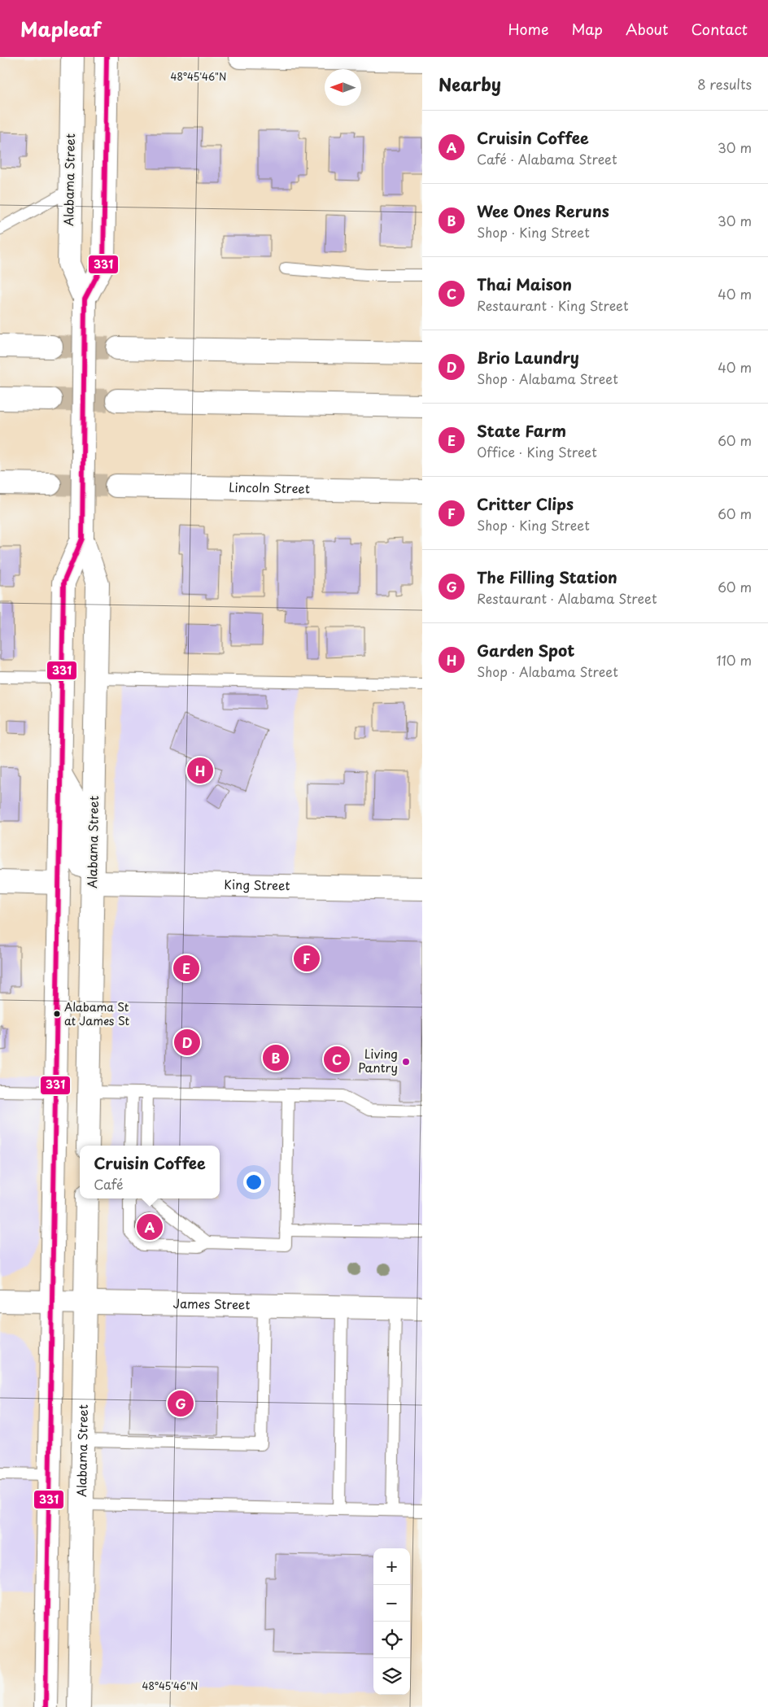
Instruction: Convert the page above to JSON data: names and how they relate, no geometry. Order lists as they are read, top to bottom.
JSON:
{
  "streets": {
    "main road": [
      "Alabama Street",
      "Lincoln Street",
      "King Street",
      "James Street"
    ]
  },
  "crossings": [
    ["Alabama Street", "King Street"],
    ["Alabama Street", "James Street"]
  ],
  "places": ["Alabama St at James St", "Living Pantry"],
  "lines": ["transit line 331"],
  "north": "left",
  "page": {
    "header": "Mapleaf",
    "nav": [
      "Home",
      "Map",
      "About",
      "Contact"
    ],
    "heading": ["Nearby", "8 results"],
    "list": [
      {
        "mark": "A",
        "name": "Cruisin Coffee",
        "note": "Café · Alabama Street",
        "value": "30 m"
      },
      {
        "mark": "B",
        "name": "Wee Ones Reruns",
        "note": "Shop · King Street",
        "value": "30 m"
      },
      {
        "mark": "C",
        "name": "Thai Maison",
        "note": "Restaurant · King Street",
        "value": "40 m"
      },
      {
        "mark": "D",
        "name": "Brio Laundry",
        "note": "Shop · Alabama Street",
        "value": "40 m"
      },
      {
        "mark": "E",
        "name": "State Farm",
        "note": "Office · King Street",
        "value": "60 m"
      },
      {
        "mark": "F",
        "name": "Critter Clips",
        "note": "Shop · King Street",
        "value": "60 m"
      },
      {
        "mark": "G",
        "name": "The Filling Station",
        "note": "Restaurant · Alabama Street",
        "value": "60 m"
      },
      {
        "mark": "H",
        "name": "Garden Spot",
        "note": "Shop · Alabama Street",
        "value": "110 m"
      }
    ],
    "pins": [
      "H",
      "F",
      "E",
      "D",
      "B",
      "C",
      "A",
      "G"
    ],
    "popup": ["Cruisin Coffee", "Café"],
    "map_buttons": ["+", "−"]
  },
  "coordinates": ["48°45'46\"N"]
}
